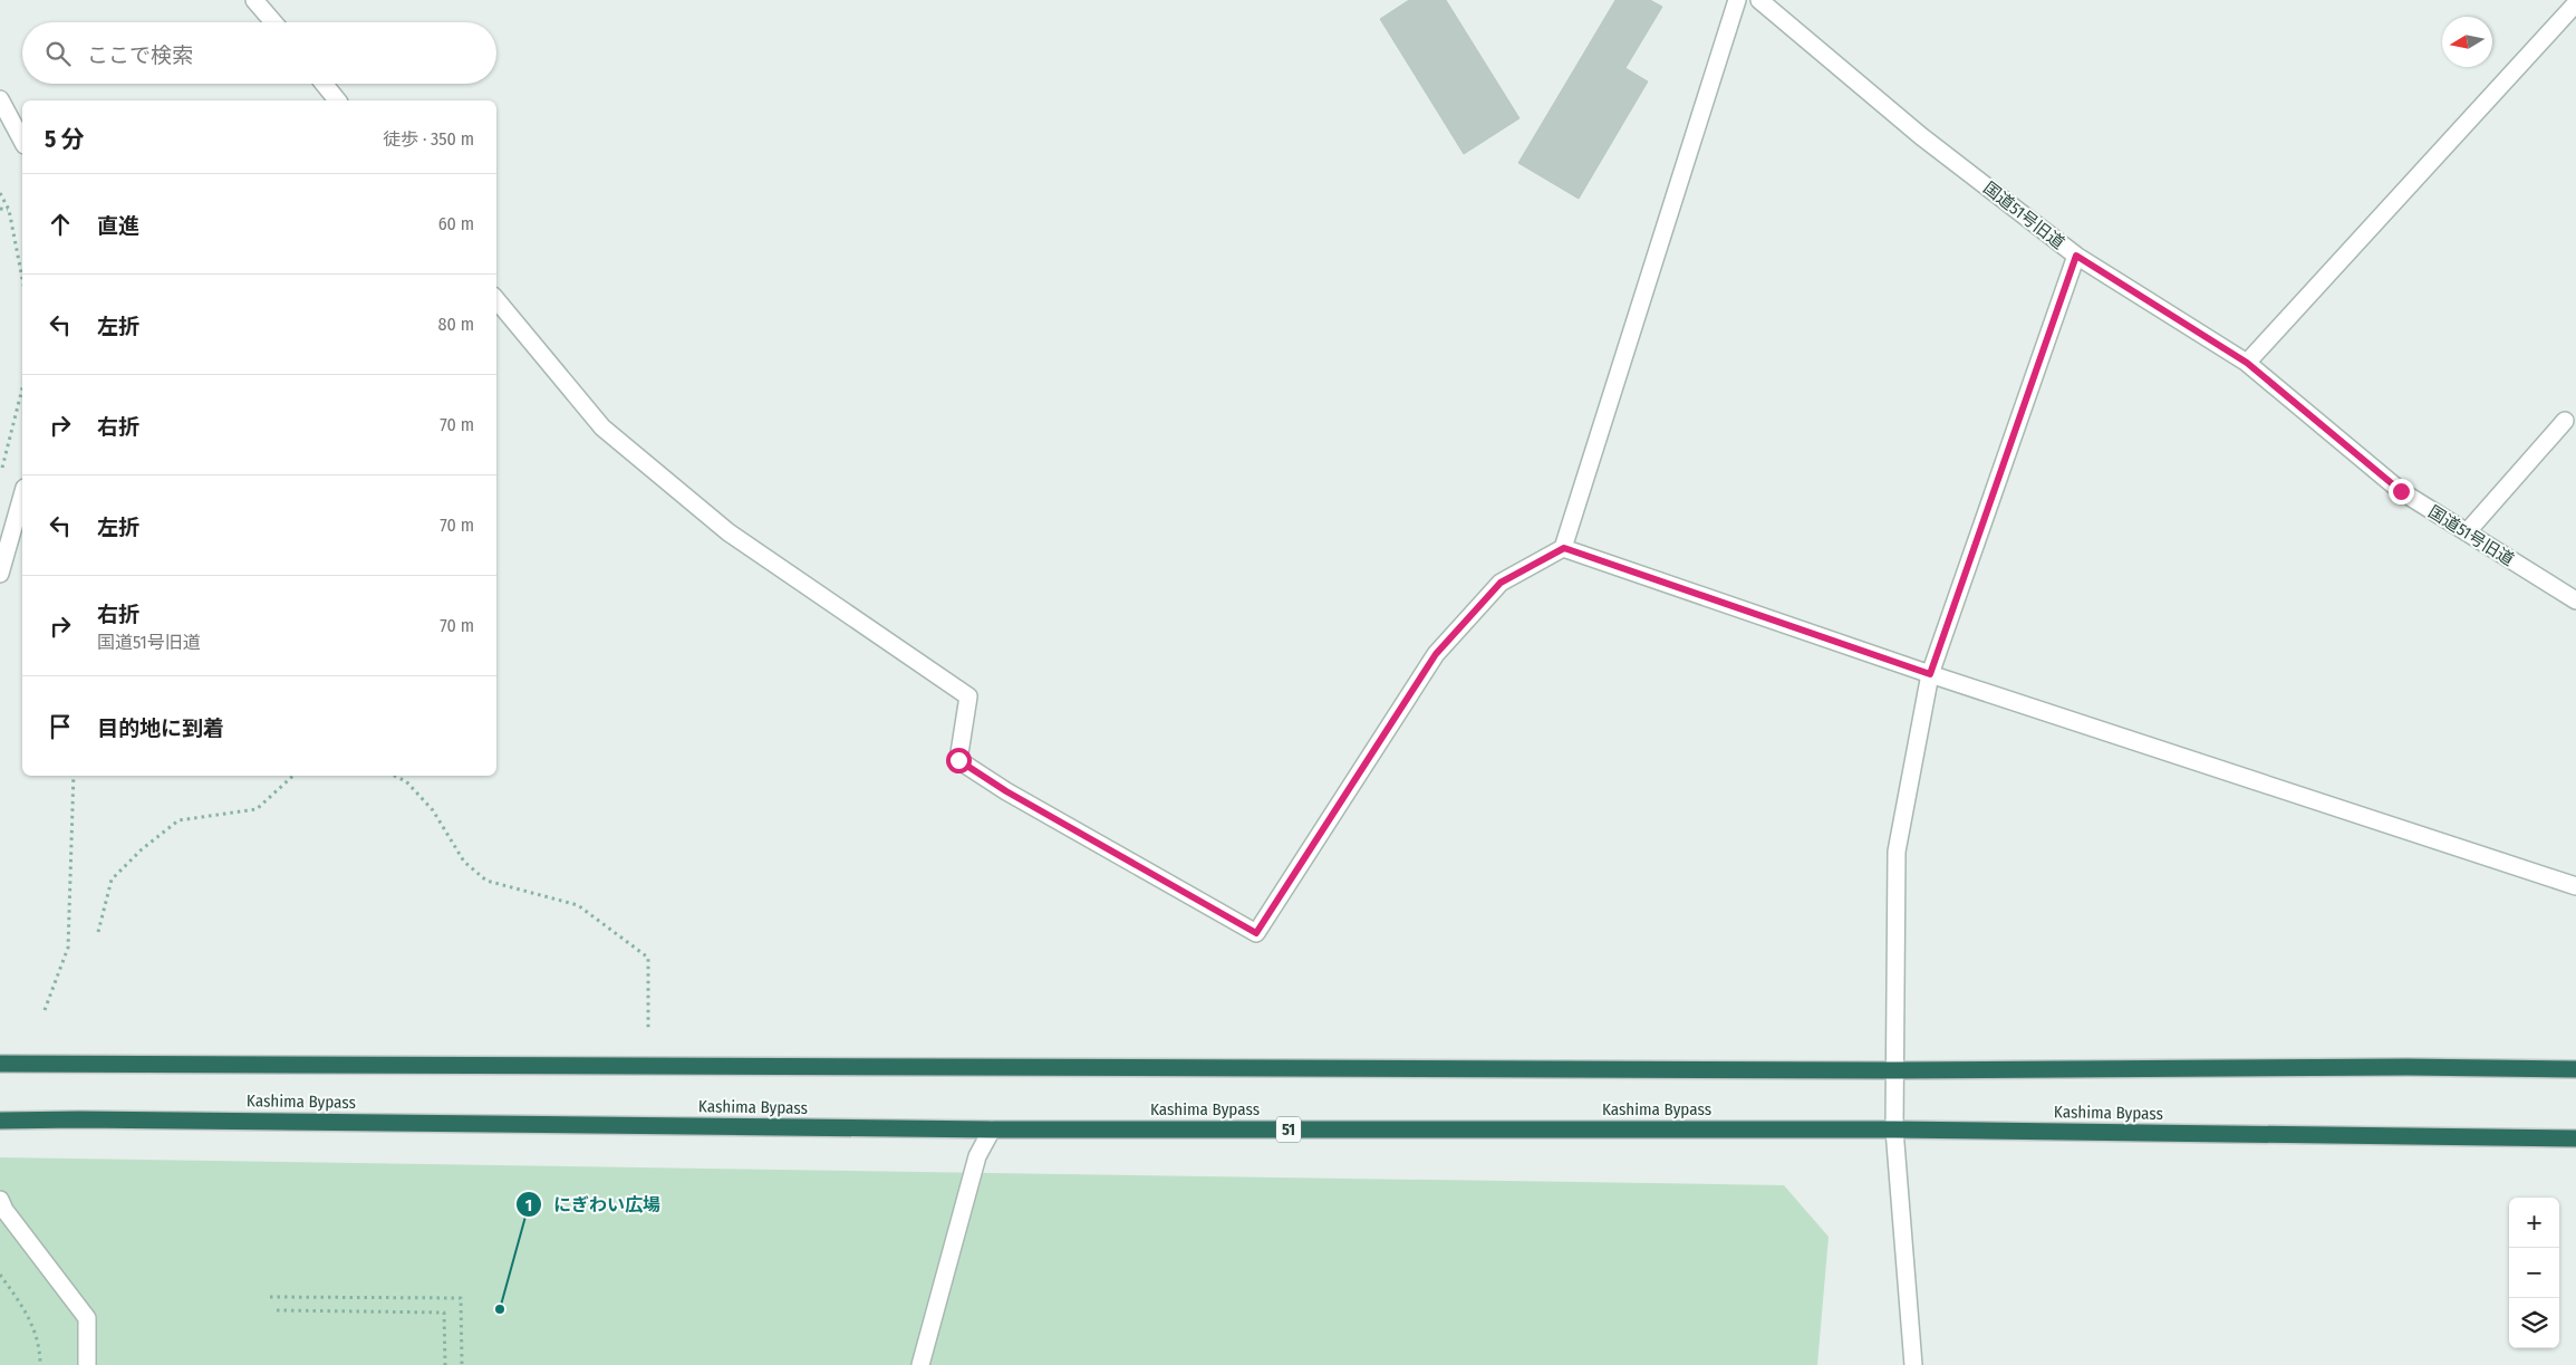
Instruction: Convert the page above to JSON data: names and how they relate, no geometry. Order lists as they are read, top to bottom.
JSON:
{
  "streets": {
    "highway": ["Kashima Bypass", "51"],
    "street": ["国道51号旧道"]
  },
  "places": ["にぎわい広場"],
  "north": "left",
  "page": {
    "search": "ここで検索",
    "heading": ["5 分", "徒歩 · 350 m"],
    "list": [
      ["直進", "60 m"],
      ["左折", "80 m"],
      ["右折", "70 m"],
      ["左折", "70 m"],
      ["右折", "国道51号旧道", "70 m"],
      "目的地に到着"
    ],
    "map_buttons": ["+", "−"]
  }
}
